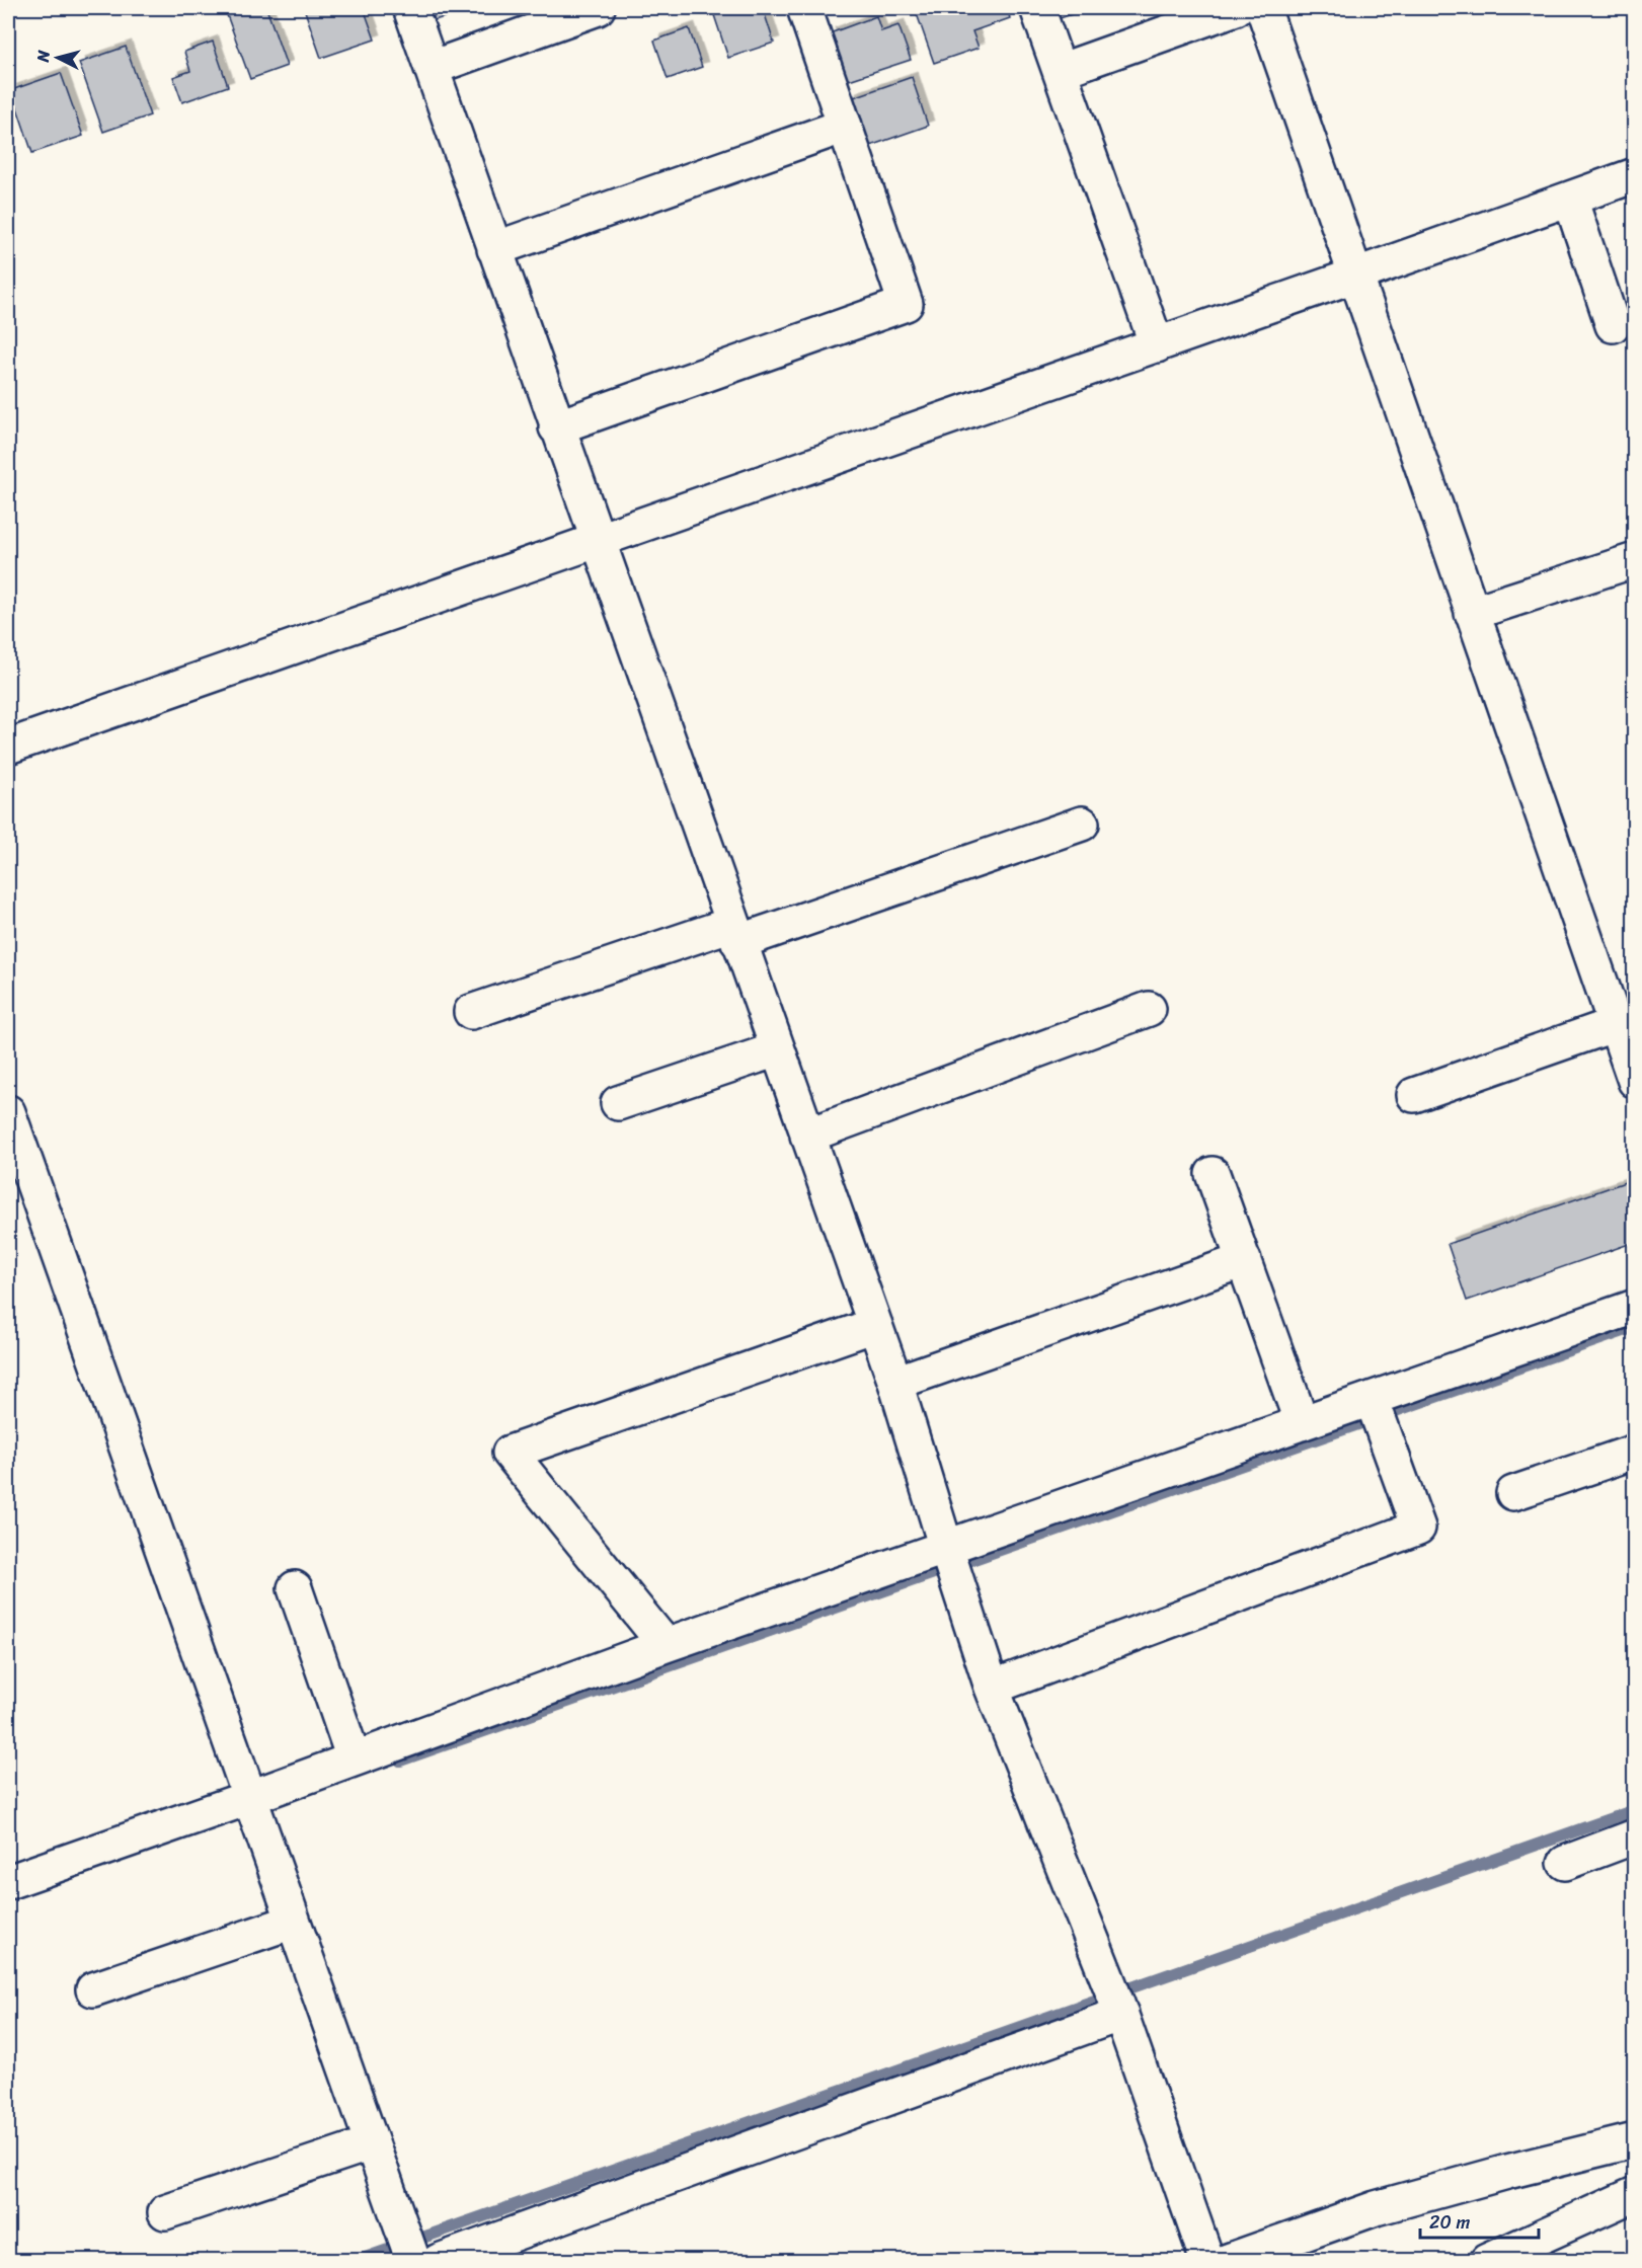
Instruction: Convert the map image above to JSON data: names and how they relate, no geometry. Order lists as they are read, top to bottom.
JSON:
{
  "scale_bar": "20 m",
  "north": "left"
}
